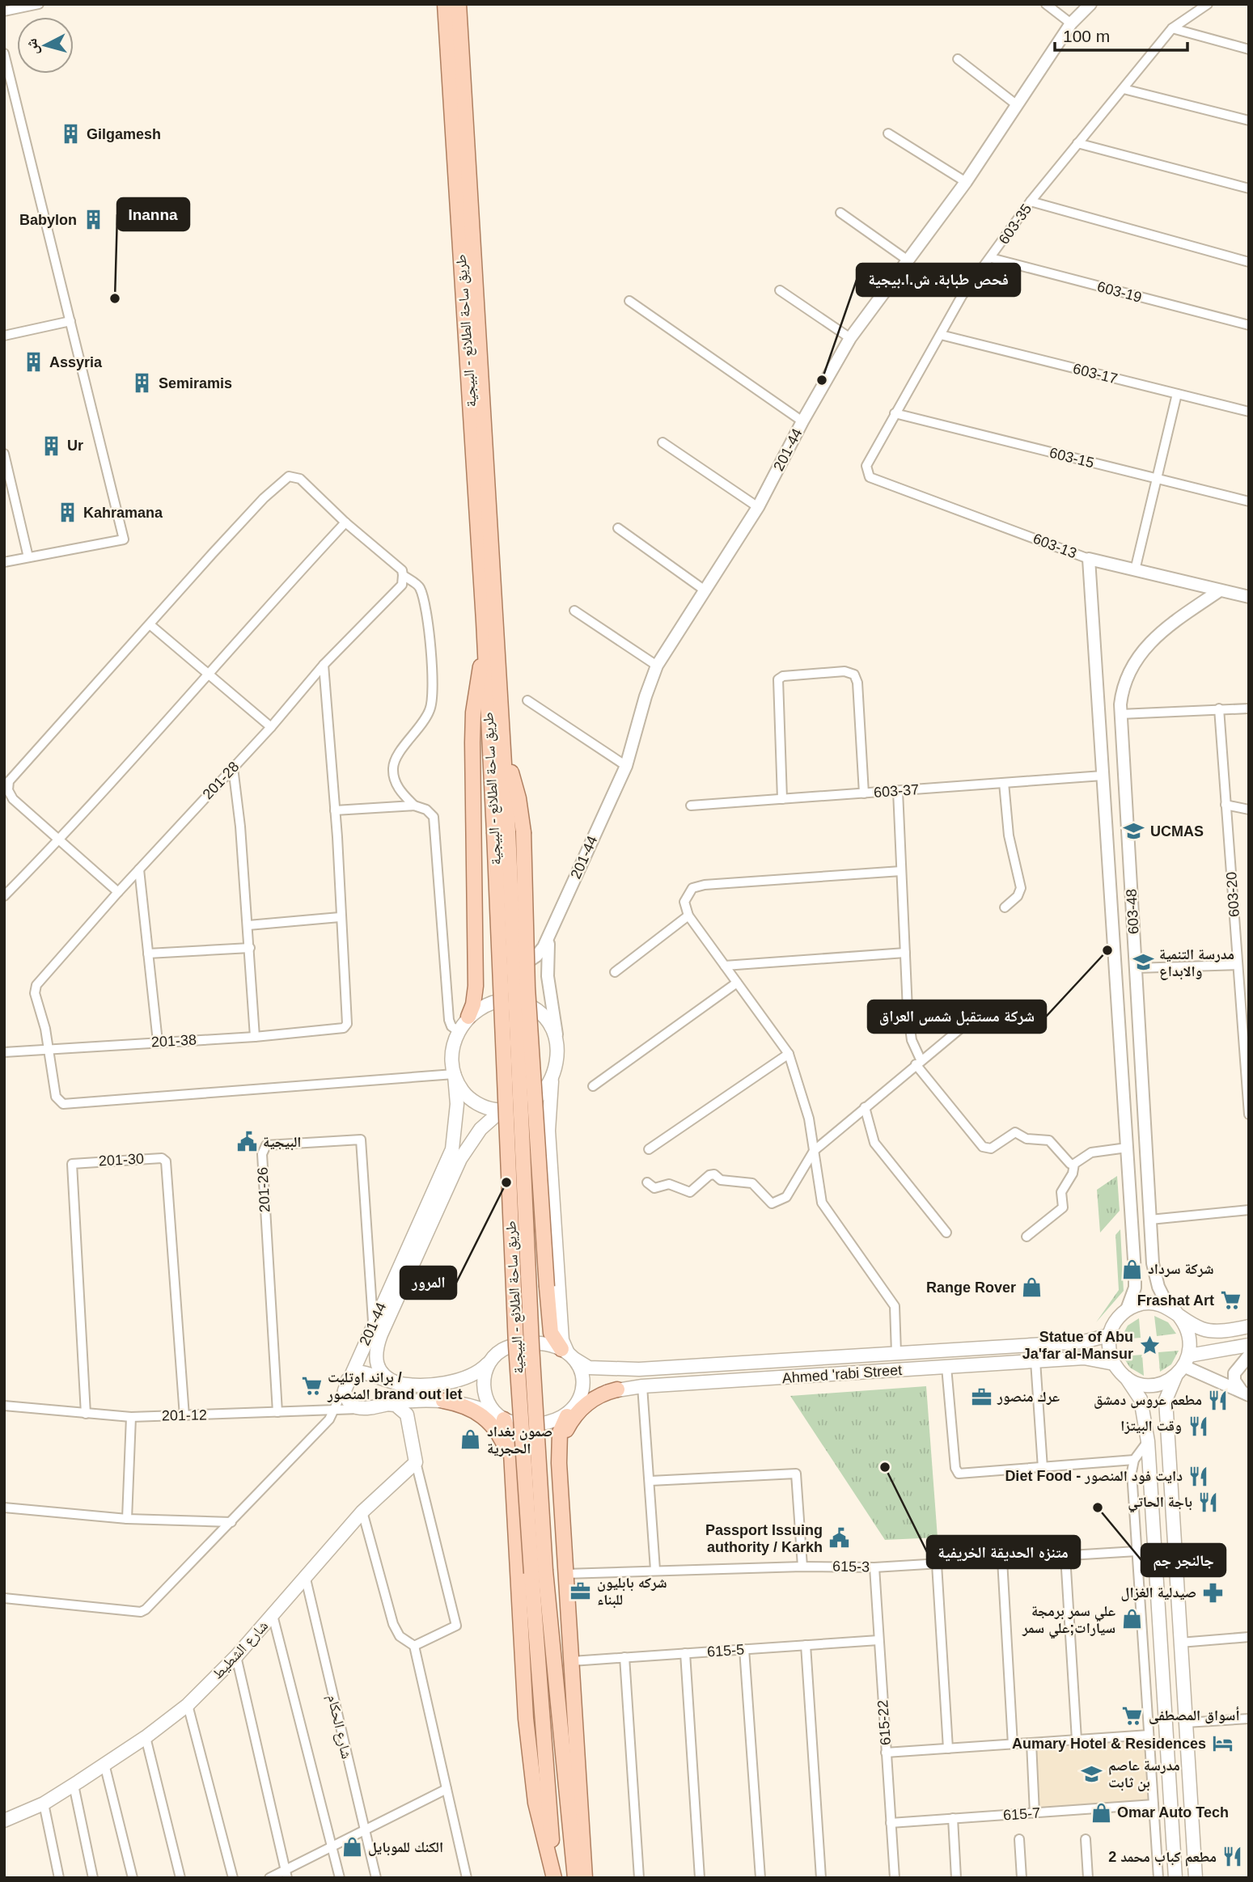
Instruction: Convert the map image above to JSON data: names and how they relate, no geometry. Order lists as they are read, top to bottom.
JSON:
{
  "streets": {
    "main road": [
      "طريق ساحة الطلائع - البيجية",
      "201-44",
      "Ahmed 'rabi Street",
      "201-12",
      "شارع الشطيط"
    ],
    "street": [
      "603-35",
      "603-19",
      "603-17",
      "603-15",
      "603-13",
      "201-28",
      "603-37",
      "603-20",
      "603-48",
      "201-38",
      "201-30",
      "201-26",
      "615-3",
      "615-5",
      "615-22",
      "شارع الحكام",
      "615-7"
    ]
  },
  "crossings": [
    ["603-35", "603-19"],
    ["603-35", "603-17"],
    ["603-35", "603-15"],
    ["603-35", "603-13"],
    ["201-44", "201-26"],
    ["603-13", "603-48"],
    ["201-28", "201-38"],
    ["603-37", "603-48"],
    ["603-48", "Ahmed 'rabi Street"],
    ["201-30", "201-12"],
    ["201-26", "201-12"],
    ["Ahmed 'rabi Street", "201-12"],
    ["615-3", "615-22"],
    ["شارع الشطيط", "شارع الحكام"],
    ["615-5", "615-22"],
    ["615-22", "615-7"]
  ],
  "places": {
    "building": [
      "Gilgamesh",
      "Babylon",
      "Assyria",
      "Semiramis",
      "Ur",
      "Kahramana"
    ],
    "other": [
      "Inanna",
      "فحص طبابة. ش.ا.بيجية",
      "شركة مستقبل شمس العراق",
      "المرور",
      "متنزه الحديقة الخريفية",
      "جالنجر جم"
    ],
    "school or university": ["UCMAS", "مدرسة التنمية والابداع", "مدرسة عاصم بن ثابت"],
    "public building": ["البيجية", "Passport Issuing authority / Karkh"],
    "shop": [
      "شركة سرداد",
      "Range Rover",
      "صمون بغداد الحجرية",
      "علي سمر برمجة سيارات;علي سمر",
      "Omar Auto Tech",
      "الكنك للموبايل"
    ],
    "supermarket": ["Frashat Art", "براند اوتليت / المنصور brand out let", "أسواق المصطفى"],
    "place": ["Statue of Abu Ja'far al-Mansur"],
    "office": ["عرك منصور", "شركه بابليون للبناء"],
    "restaurant": [
      "مطعم عروس دمشق",
      "وقت البيتزا",
      "Diet Food - دايت فود المنصور",
      "باجة الحاتي",
      "مطعم كباب محمد 2"
    ],
    "pharmacy": ["صيدلية الغزال"],
    "hotel": ["Aumary Hotel & Residences"]
  },
  "scale_bar": "100 m",
  "north": "left"
}
